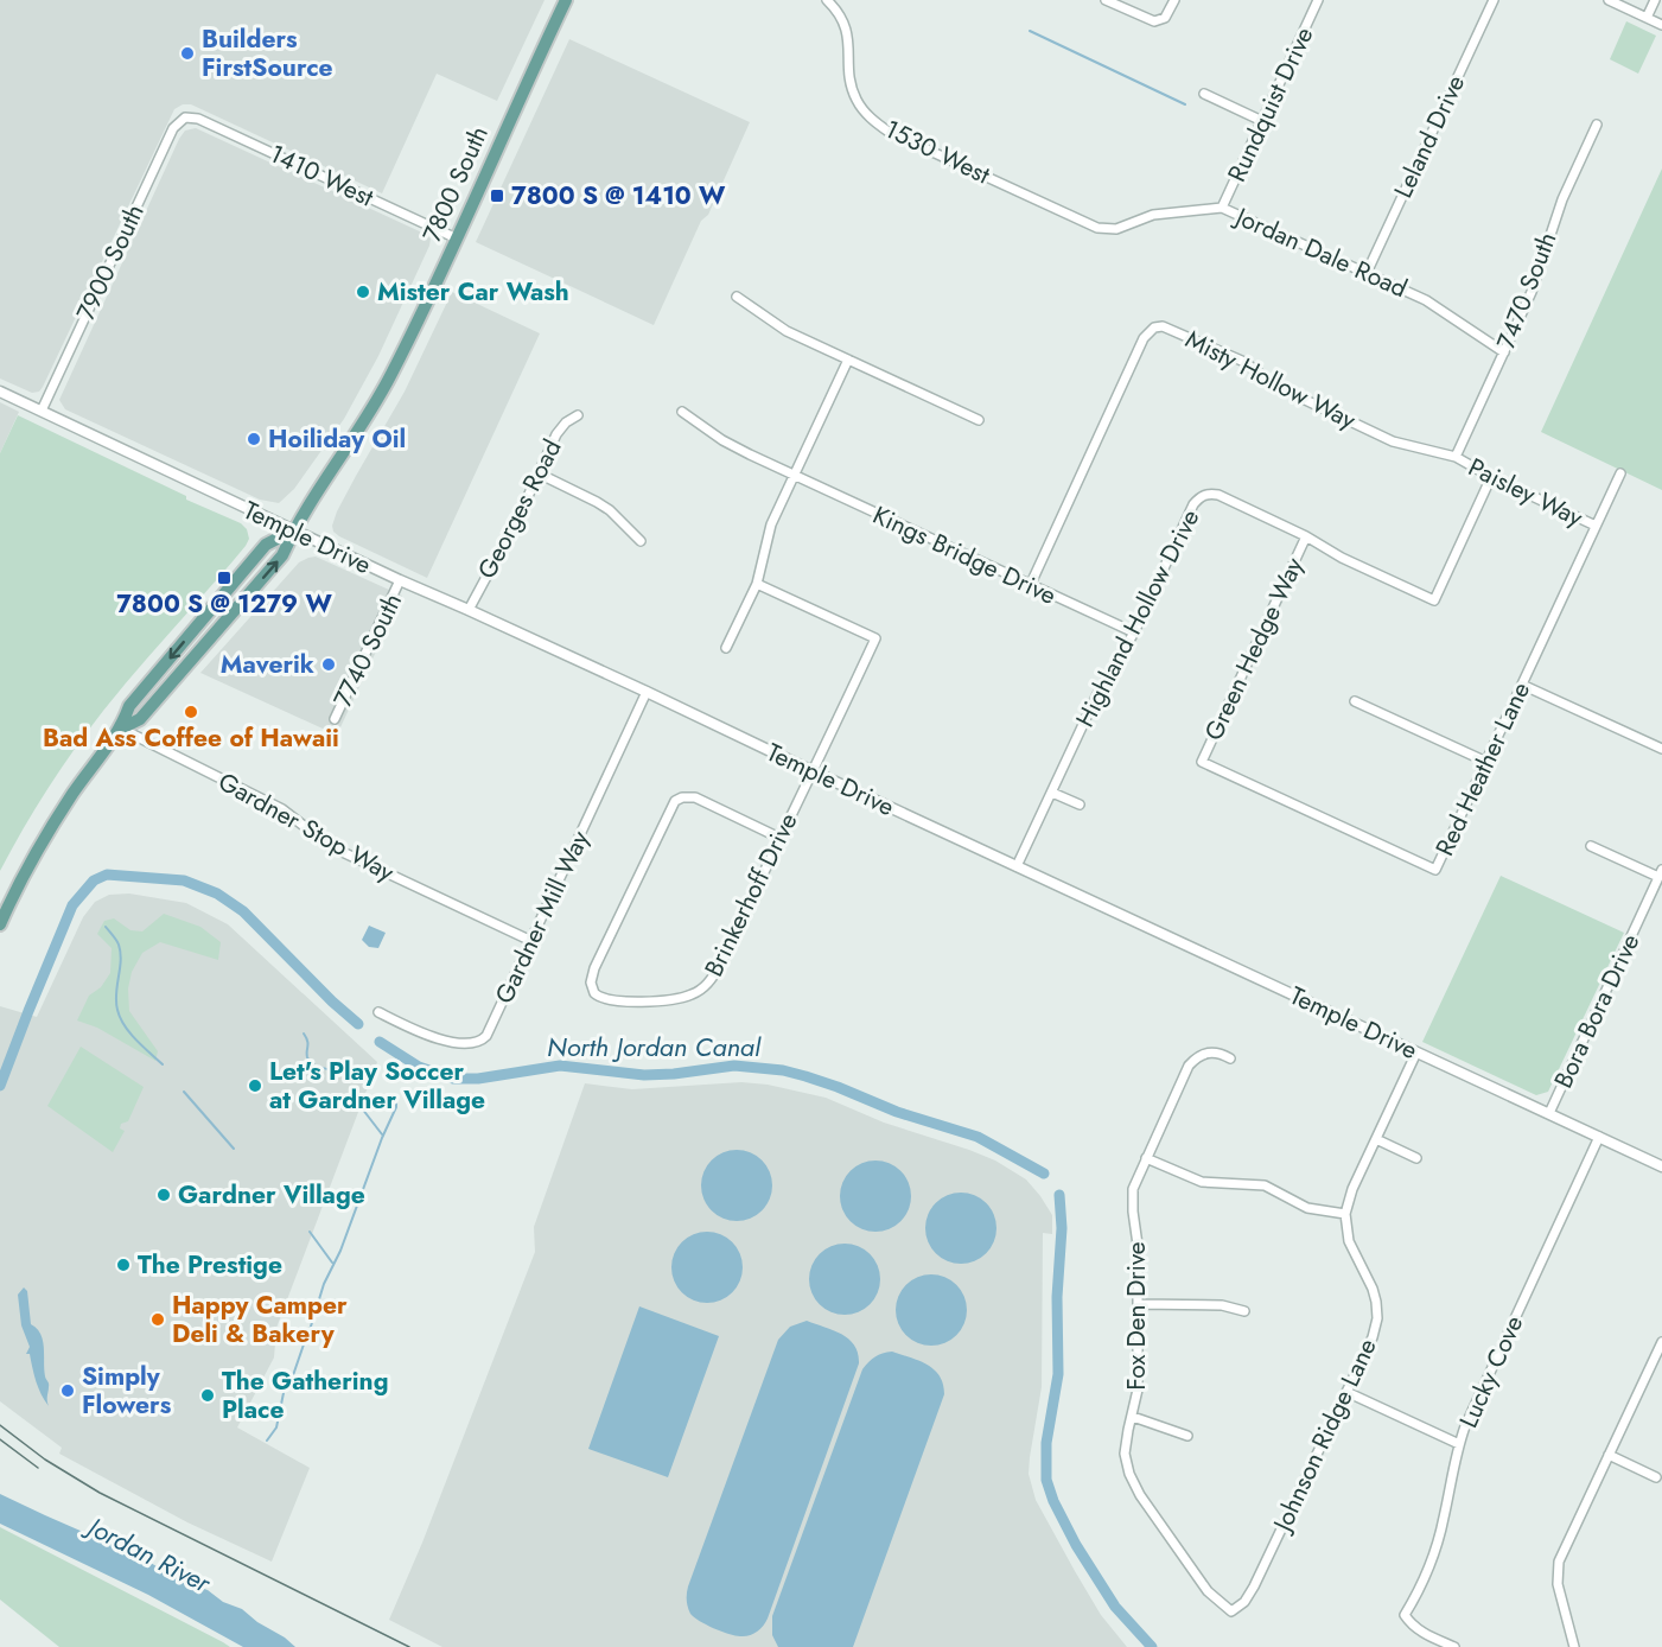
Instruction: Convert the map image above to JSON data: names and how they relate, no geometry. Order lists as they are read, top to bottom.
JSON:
{
  "streets": {
    "main road": ["7800 South"],
    "street": [
      "Rundquist Drive",
      "Leland Drive",
      "1530 West",
      "1410 West",
      "Jordan Dale Road",
      "7900 South",
      "7470 South",
      "Misty Hollow Way",
      "Paisley Way",
      "Georges Road",
      "Temple Drive",
      "Kings Bridge Drive",
      "Highland Hollow Drive",
      "Green Hedge Way",
      "7740 South",
      "Red Heather Lane",
      "Gardner Stop Way",
      "Brinkerhoff Drive",
      "Gardner Mill Way",
      "Bora Bora Drive",
      "Fox Den Drive",
      "Lucky Cove",
      "Johnson Ridge Lane"
    ]
  },
  "crossings": [
    ["Rundquist Drive", "Jordan Dale Road"],
    ["Leland Drive", "Jordan Dale Road"],
    ["1530 West", "Jordan Dale Road"],
    ["1410 West", "7800 South"],
    ["1410 West", "7900 South"],
    ["7800 South", "Temple Drive"],
    ["7800 South", "Gardner Stop Way"],
    ["Jordan Dale Road", "7470 South"],
    ["7900 South", "Temple Drive"],
    ["7470 South", "Misty Hollow Way"],
    ["7470 South", "Paisley Way"],
    ["Misty Hollow Way", "Paisley Way"],
    ["Misty Hollow Way", "Kings Bridge Drive"],
    ["Paisley Way", "Highland Hollow Drive"],
    ["Paisley Way", "Red Heather Lane"],
    ["Georges Road", "Temple Drive"],
    ["Temple Drive", "Highland Hollow Drive"],
    ["Temple Drive", "7740 South"],
    ["Temple Drive", "Brinkerhoff Drive"],
    ["Temple Drive", "Gardner Mill Way"],
    ["Temple Drive", "Bora Bora Drive"],
    ["Temple Drive", "Lucky Cove"],
    ["Kings Bridge Drive", "Highland Hollow Drive"],
    ["Highland Hollow Drive", "Green Hedge Way"],
    ["Green Hedge Way", "Red Heather Lane"],
    ["Gardner Stop Way", "Gardner Mill Way"],
    ["Fox Den Drive", "Johnson Ridge Lane"]
  ],
  "water": ["North Jordan Canal", "Jordan River"],
  "places": {
    "other": [
      "Builders FirstSource",
      "Mister Car Wash",
      "Hoiliday Oil",
      "Maverik",
      "Bad Ass Coffee of Hawaii",
      "Let's Play Soccer at Gardner Village",
      "Gardner Village",
      "The Prestige",
      "Happy Camper Deli & Bakery",
      "Simply Flowers",
      "The Gathering Place"
    ],
    "transit": ["7800 S @ 1410 W", "7800 S @ 1279 W"]
  }
}
